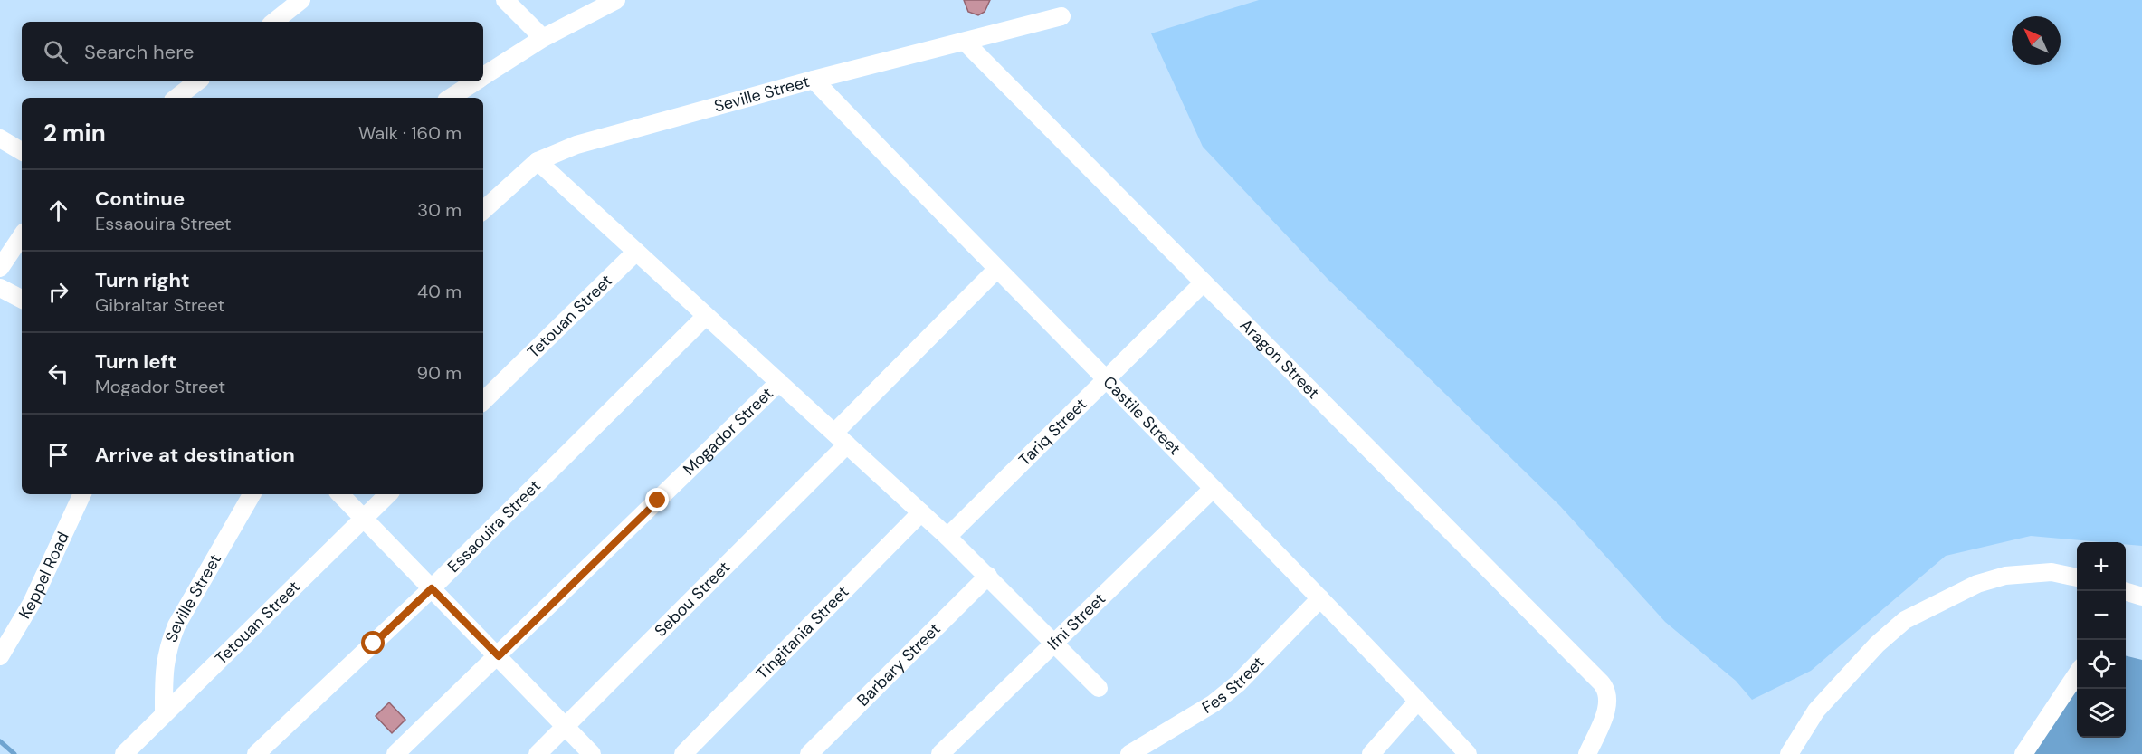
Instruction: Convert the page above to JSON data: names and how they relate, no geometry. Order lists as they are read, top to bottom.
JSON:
{
  "streets": {
    "street": [
      "Seville Street",
      "Tetouan Street",
      "Aragon Street",
      "Castile Street",
      "Mogador Street",
      "Tariq Street",
      "Essaouira Street",
      "Keppel Road",
      "Sebou Street",
      "Ifni Street",
      "Tingitania Street",
      "Barbary Street",
      "Fes Street"
    ]
  },
  "crossings": [
    ["Seville Street", "Tetouan Street"],
    ["Seville Street", "Aragon Street"],
    ["Seville Street", "Castile Street"],
    ["Aragon Street", "Tariq Street"],
    ["Castile Street", "Tariq Street"],
    ["Castile Street", "Sebou Street"],
    ["Castile Street", "Ifni Street"],
    ["Castile Street", "Fes Street"]
  ],
  "north": "top left",
  "page": {
    "search": "Search here",
    "heading": ["2 min", "Walk · 160 m"],
    "list": [
      ["Continue", "Essaouira Street", "30 m"],
      ["Turn right", "Gibraltar Street", "40 m"],
      ["Turn left", "Mogador Street", "90 m"],
      "Arrive at destination"
    ],
    "map_buttons": ["+", "−"]
  }
}
